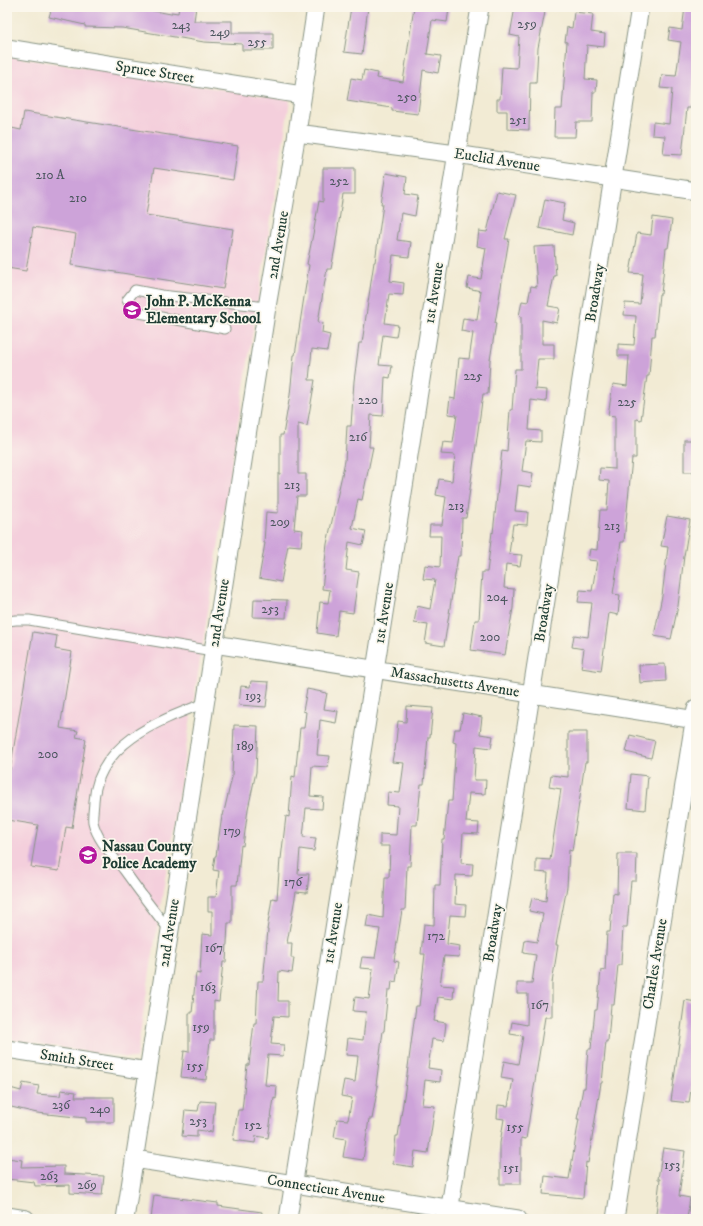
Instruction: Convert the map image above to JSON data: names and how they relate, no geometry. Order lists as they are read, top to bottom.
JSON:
{
  "streets": {
    "street": [
      "Spruce Street",
      "Euclid Avenue",
      "2nd Avenue",
      "1st Avenue",
      "Broadway",
      "Massachusetts Avenue",
      "Charles Avenue",
      "Smith Street",
      "Connecticut Avenue"
    ]
  },
  "crossings": [
    ["Spruce Street", "2nd Avenue"],
    ["Euclid Avenue", "2nd Avenue"],
    ["Euclid Avenue", "1st Avenue"],
    ["Euclid Avenue", "Broadway"],
    ["2nd Avenue", "Massachusetts Avenue"],
    ["2nd Avenue", "Smith Street"],
    ["2nd Avenue", "Connecticut Avenue"],
    ["1st Avenue", "Massachusetts Avenue"],
    ["1st Avenue", "Connecticut Avenue"],
    ["Broadway", "Massachusetts Avenue"],
    ["Broadway", "Connecticut Avenue"],
    ["Massachusetts Avenue", "Charles Avenue"]
  ],
  "places": {
    "school or university": ["John P. McKenna Elementary School", "Nassau County Police Academy"]
  },
  "house_numbers": [
    "259",
    "243",
    "249",
    "255",
    "250",
    "251",
    "210 A",
    "252",
    "210",
    "225",
    "220",
    "225",
    "216",
    "213",
    "213",
    "209",
    "213",
    "204",
    "253",
    "200",
    "193",
    "189",
    "200",
    "179",
    "176",
    "172",
    "167",
    "163",
    "167",
    "159",
    "155",
    "236",
    "240",
    "253",
    "152",
    "155",
    "153",
    "151",
    "263",
    "269"
  ]
}
